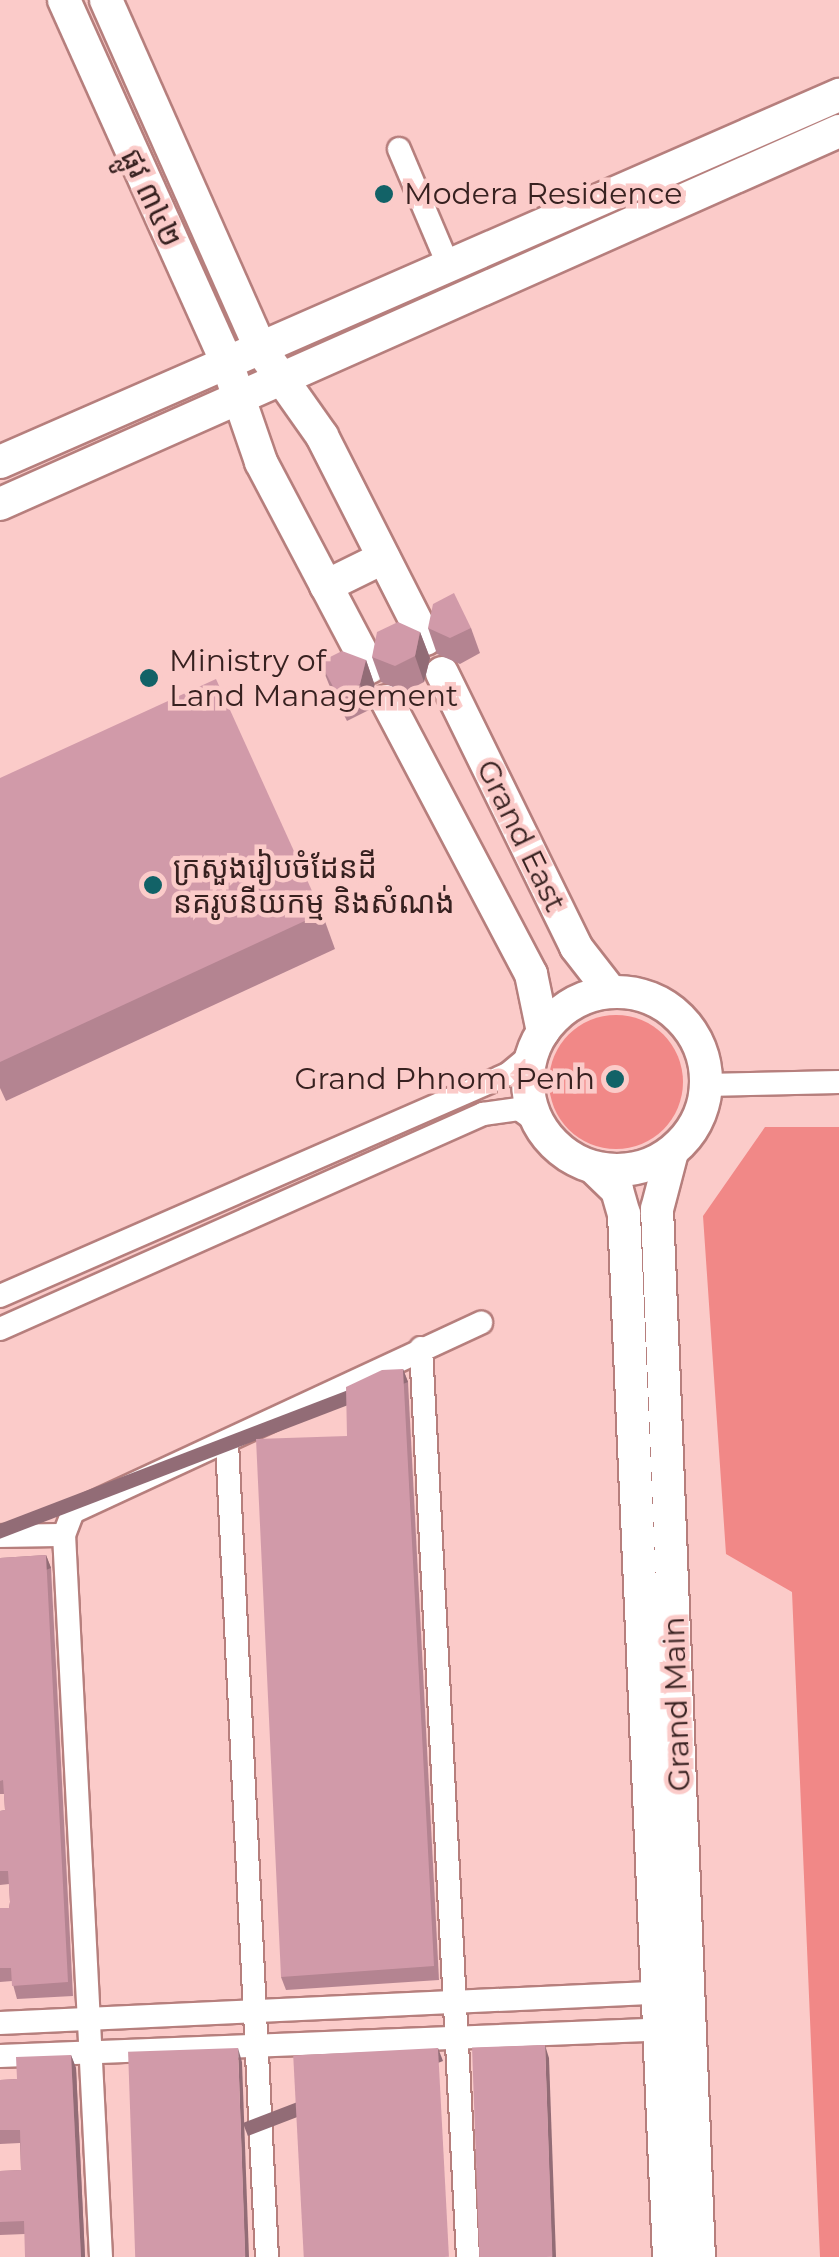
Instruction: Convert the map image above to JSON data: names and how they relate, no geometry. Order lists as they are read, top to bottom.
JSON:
{
  "streets": {
    "street": ["ផ្លូវ ៣៤២", "Grand East", "Grand Main"]
  },
  "crossings": [
    ["Grand East", "Grand Main"]
  ],
  "places": [
    "Modera Residence",
    "Ministry of Land Management",
    "ក្រសួងរៀបចំដែនដី នគរូបនីយកម្ម និងសំណង់",
    "Grand Phnom Penh"
  ]
}
